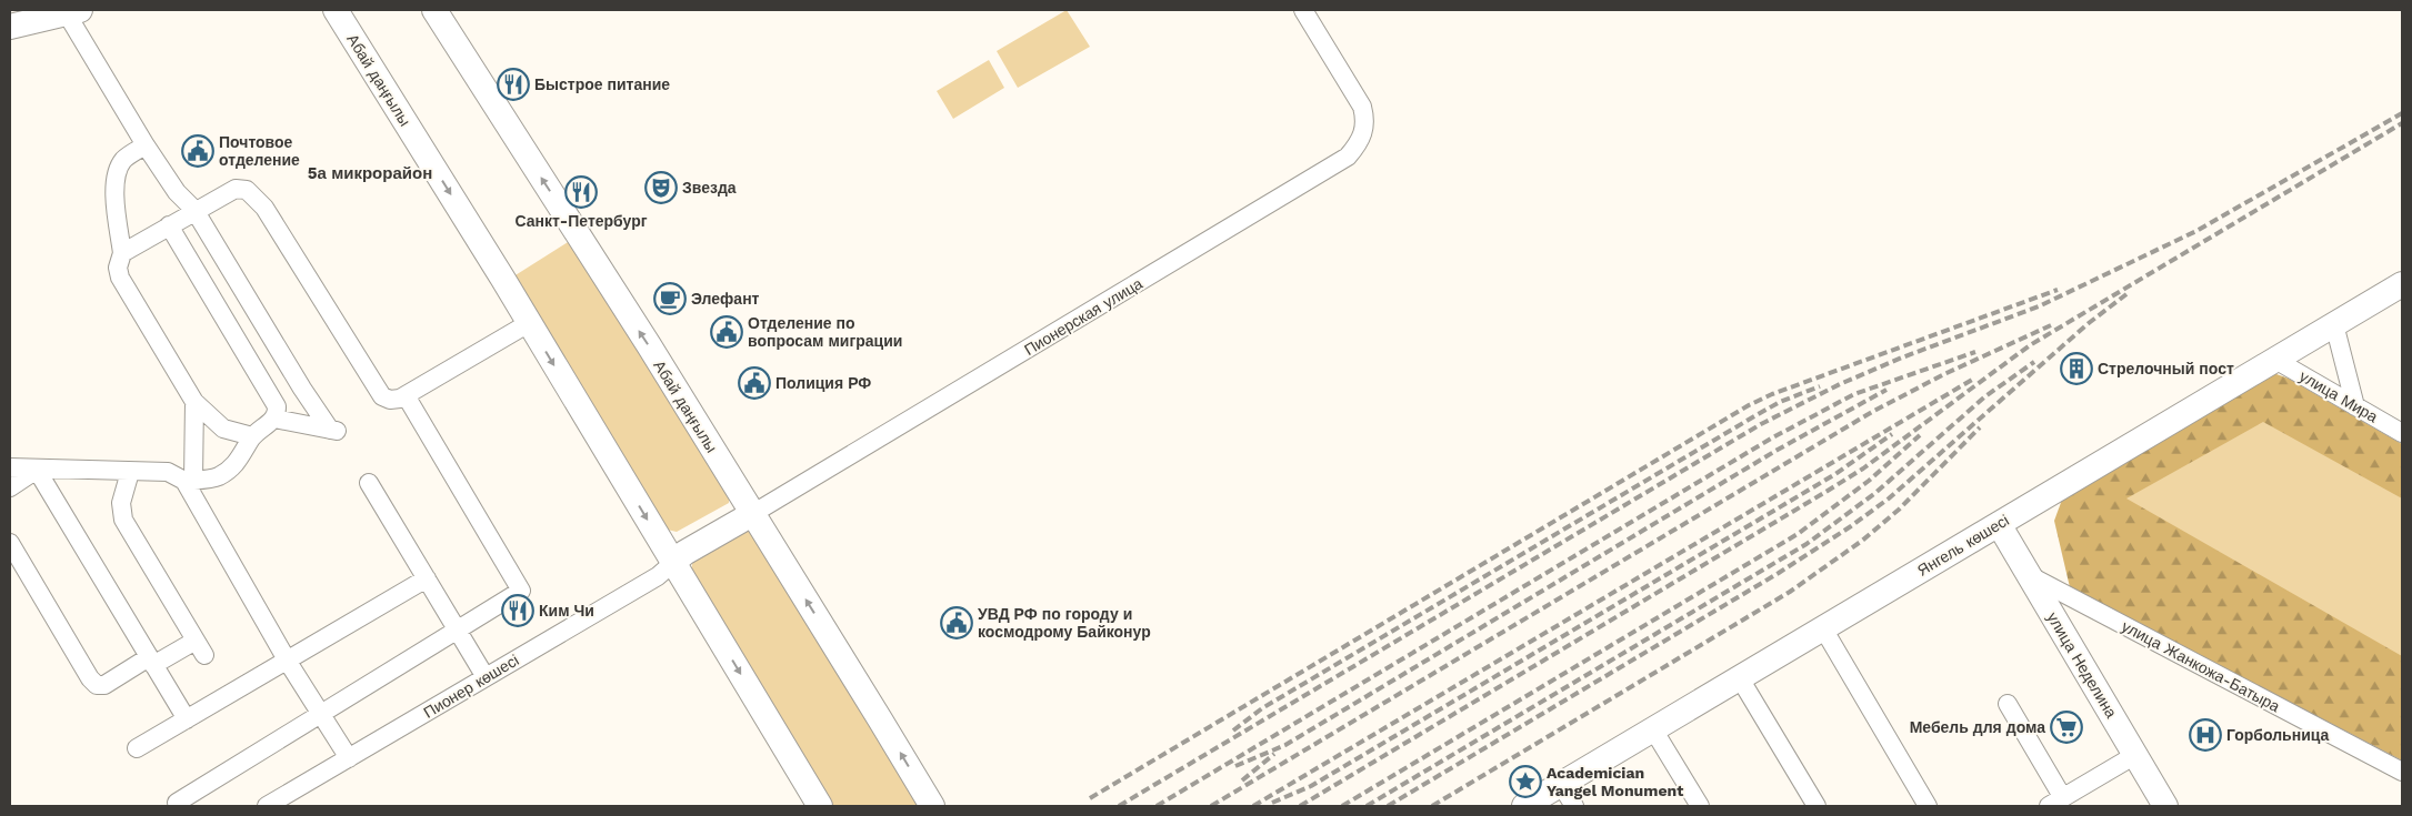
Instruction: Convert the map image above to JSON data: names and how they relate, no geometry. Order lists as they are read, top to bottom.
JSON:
{
  "streets": {
    "main road": [
      "Абай даңғылы",
      "Пионерская улица",
      "Янгель көшесі",
      "улица Неделина"
    ],
    "street": ["улица Мира", "улица Жанкожа-Батыра", "Пионер көшесі"]
  },
  "crossings": [
    ["Абай даңғылы", "Пионерская улица"],
    ["Абай даңғылы", "Пионер көшесі"],
    ["Пионерская улица", "Пионер көшесі"],
    ["улица Мира", "Янгель көшесі"],
    ["Янгель көшесі", "улица Неделина"],
    ["улица Неделина", "улица Жанкожа-Батыра"]
  ],
  "districts": ["5а микрорайон"],
  "places": {
    "restaurant": ["Быстрое питание", "Санкт-Петербург", "Ким Чи"],
    "public building": [
      "Почтовое отделение",
      "Отделение по вопросам миграции",
      "Полиция РФ",
      "УВД РФ по городу и космодрому Байконур"
    ],
    "theatre": ["Звезда"],
    "cafe": ["Элефант"],
    "building": ["Стрелочный пост"],
    "supermarket": ["Мебель для дома"],
    "hospital": ["Горбольница"],
    "place": ["Academician Yangel Monument"]
  }
}
